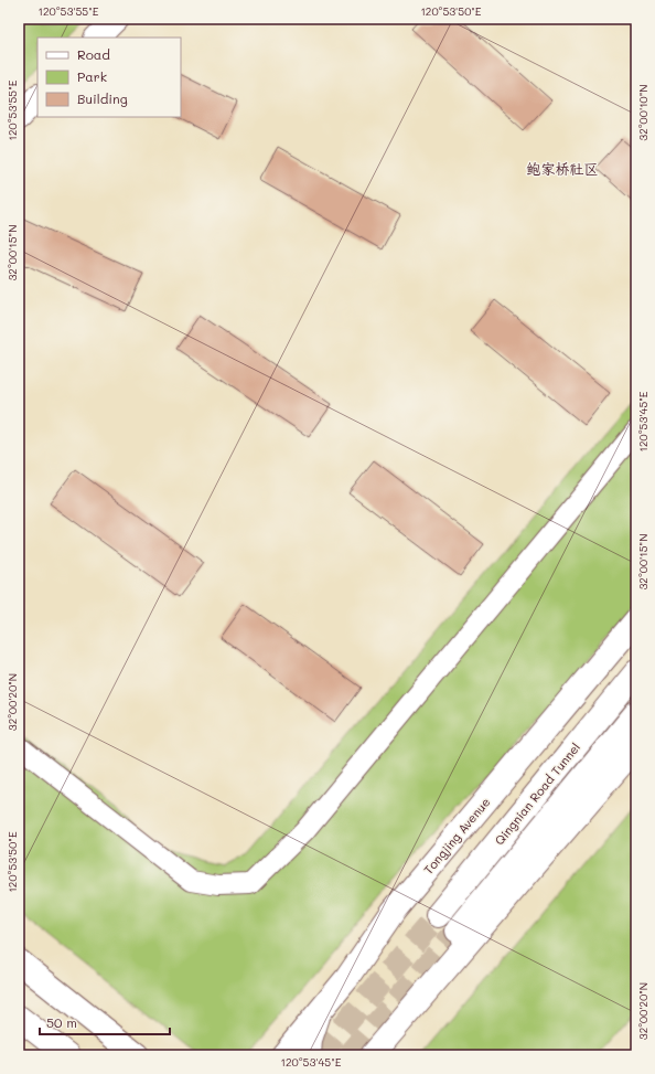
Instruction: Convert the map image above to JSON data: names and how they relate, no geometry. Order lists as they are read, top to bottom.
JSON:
{
  "streets": {
    "main road": ["Qingnian Road Tunnel", "Tongjing Avenue"]
  },
  "districts": ["鲍家桥社区"],
  "legend": ["Road", "Park", "Building"],
  "scale_bar": "50 m",
  "coordinates": [
    "120°53'55\"E",
    "120°53'50\"E",
    "32°00'10\"N",
    "32°00'15\"N",
    "120°53'45\"E",
    "32°00'20\"N"
  ]
}
